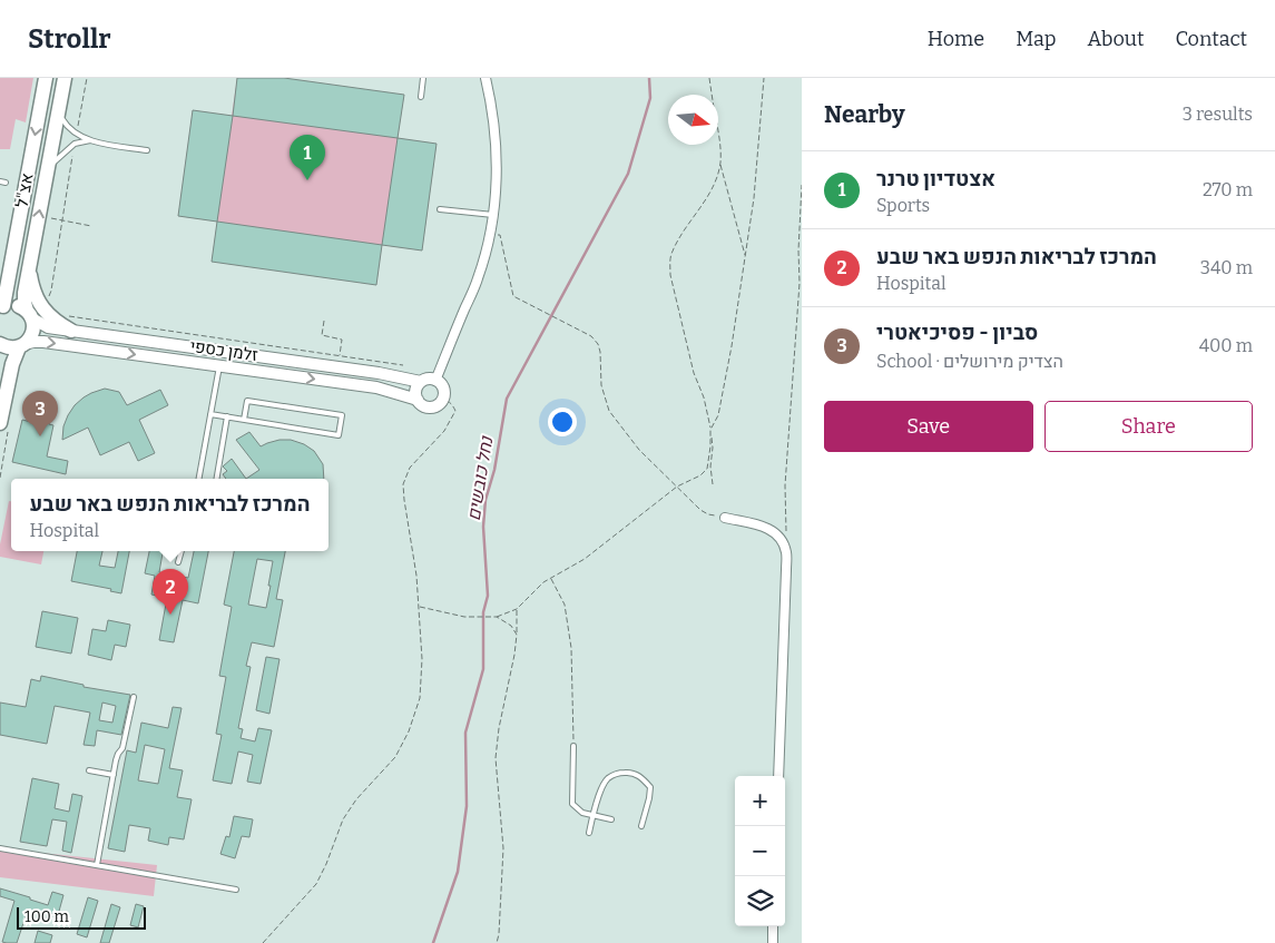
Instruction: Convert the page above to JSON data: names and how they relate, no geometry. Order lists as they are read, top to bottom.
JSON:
{
  "streets": {
    "main road": ["אצ\"ל"],
    "street": ["זלמן כספי"]
  },
  "water": ["נחל כובשים"],
  "scale_bar": "100 m",
  "north": "right",
  "page": {
    "header": "Strollr",
    "nav": [
      "Home",
      "Map",
      "About",
      "Contact"
    ],
    "heading": ["Nearby", "3 results"],
    "pins": ["1", "3", "2"],
    "list": [
      {
        "mark": "1",
        "name": "אצטדיון טרנר",
        "note": "Sports",
        "value": "270 m"
      },
      {
        "mark": "2",
        "name": "המרכז לבריאות הנפש באר שבע",
        "note": "Hospital",
        "value": "340 m"
      },
      {
        "mark": "3",
        "name": "סביון - פסיכיאטרי",
        "note": "School · הצדיק מירושלים",
        "value": "400 m"
      }
    ],
    "buttons": ["Save", "Share"],
    "popup": ["המרכז לבריאות הנפש באר שבע", "Hospital"],
    "map_buttons": ["+", "−"],
    "scale": "100 m"
  }
}
